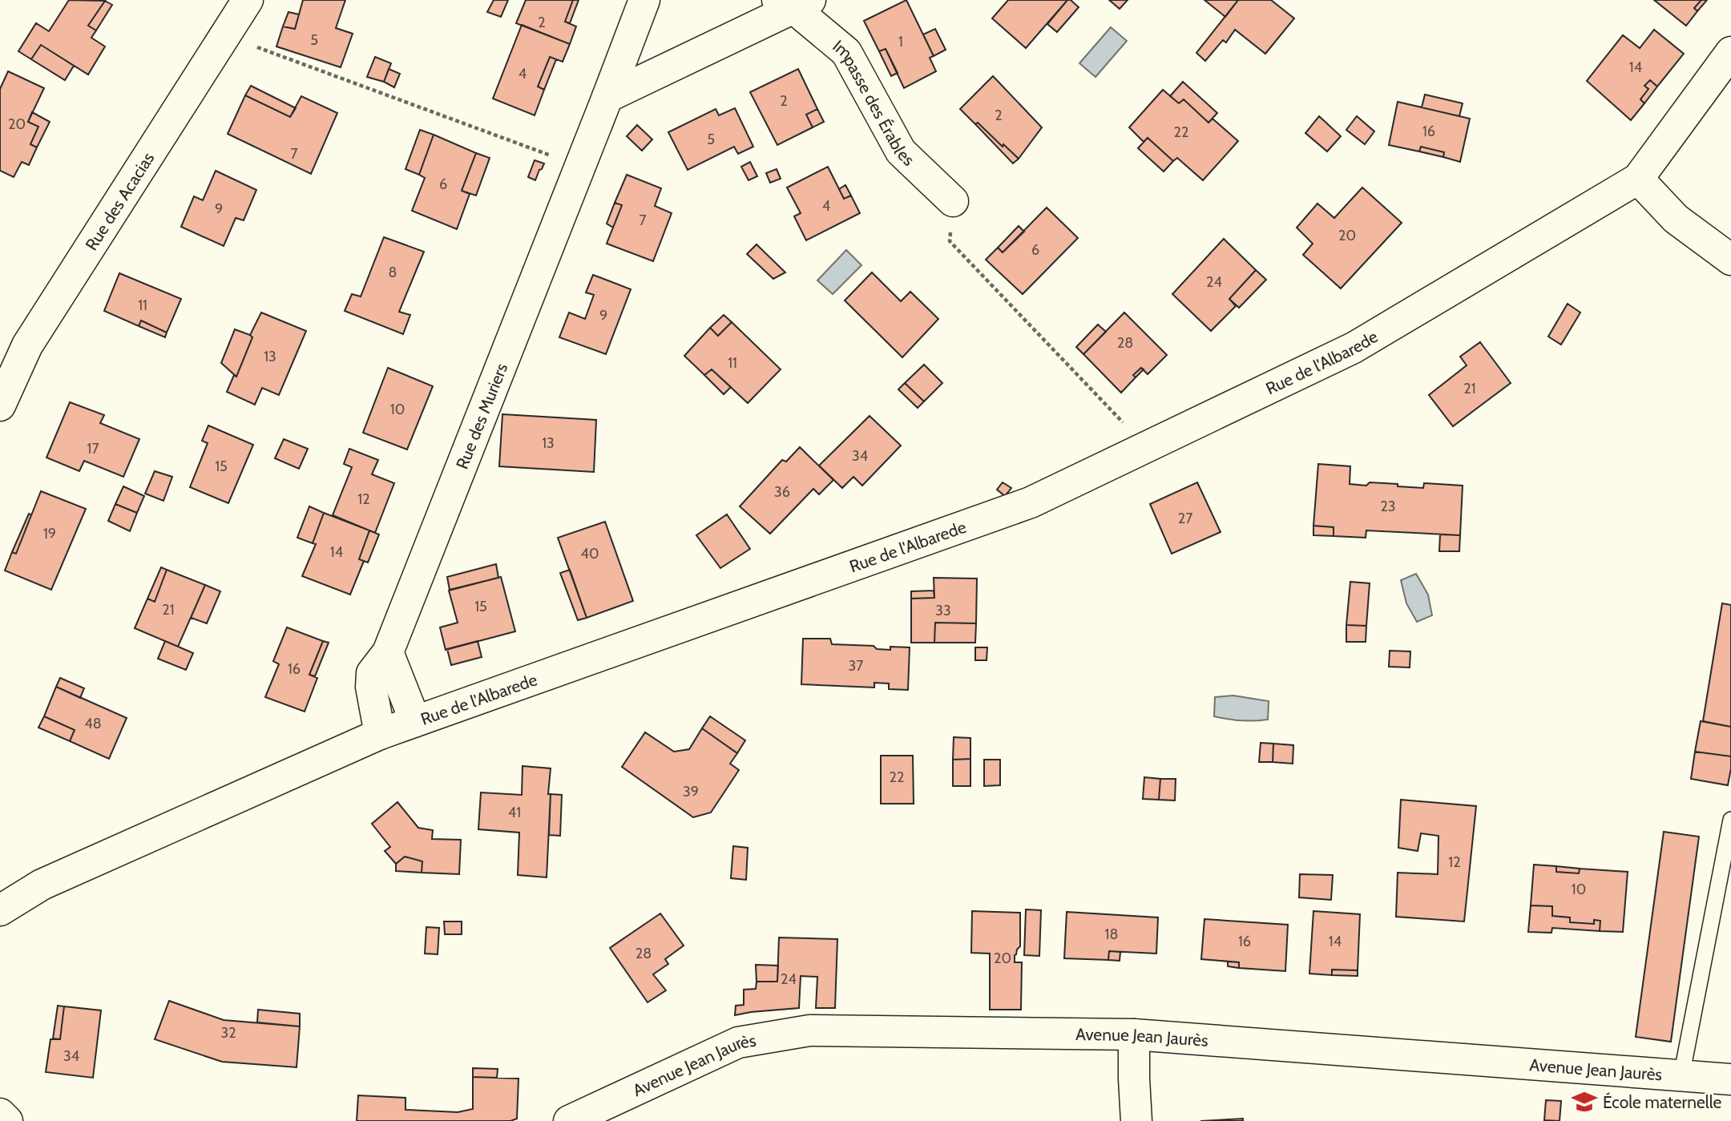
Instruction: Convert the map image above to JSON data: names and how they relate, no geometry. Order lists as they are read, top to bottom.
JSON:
{
  "streets": {
    "street": [
      "Impasse des Érables",
      "Rue des Acacias",
      "Rue de l'Albarede",
      "Rue des Muriers",
      "Avenue Jean Jaurès"
    ]
  },
  "crossings": [
    ["Rue de l'Albarede", "Rue des Muriers"]
  ],
  "places": {
    "school or university": ["École maternelle"]
  },
  "house_numbers": [
    "2",
    "5",
    "1",
    "14",
    "4",
    "2",
    "2",
    "20",
    "16",
    "22",
    "5",
    "7",
    "6",
    "4",
    "9",
    "7",
    "20",
    "6",
    "8",
    "24",
    "11",
    "9",
    "28",
    "13",
    "11",
    "21",
    "10",
    "13",
    "17",
    "34",
    "15",
    "36",
    "12",
    "23",
    "27",
    "19",
    "14",
    "40",
    "15",
    "21",
    "33",
    "37",
    "16",
    "48",
    "22",
    "39",
    "41",
    "12",
    "10",
    "18",
    "16",
    "14",
    "28",
    "20",
    "24",
    "32",
    "34"
  ]
}
